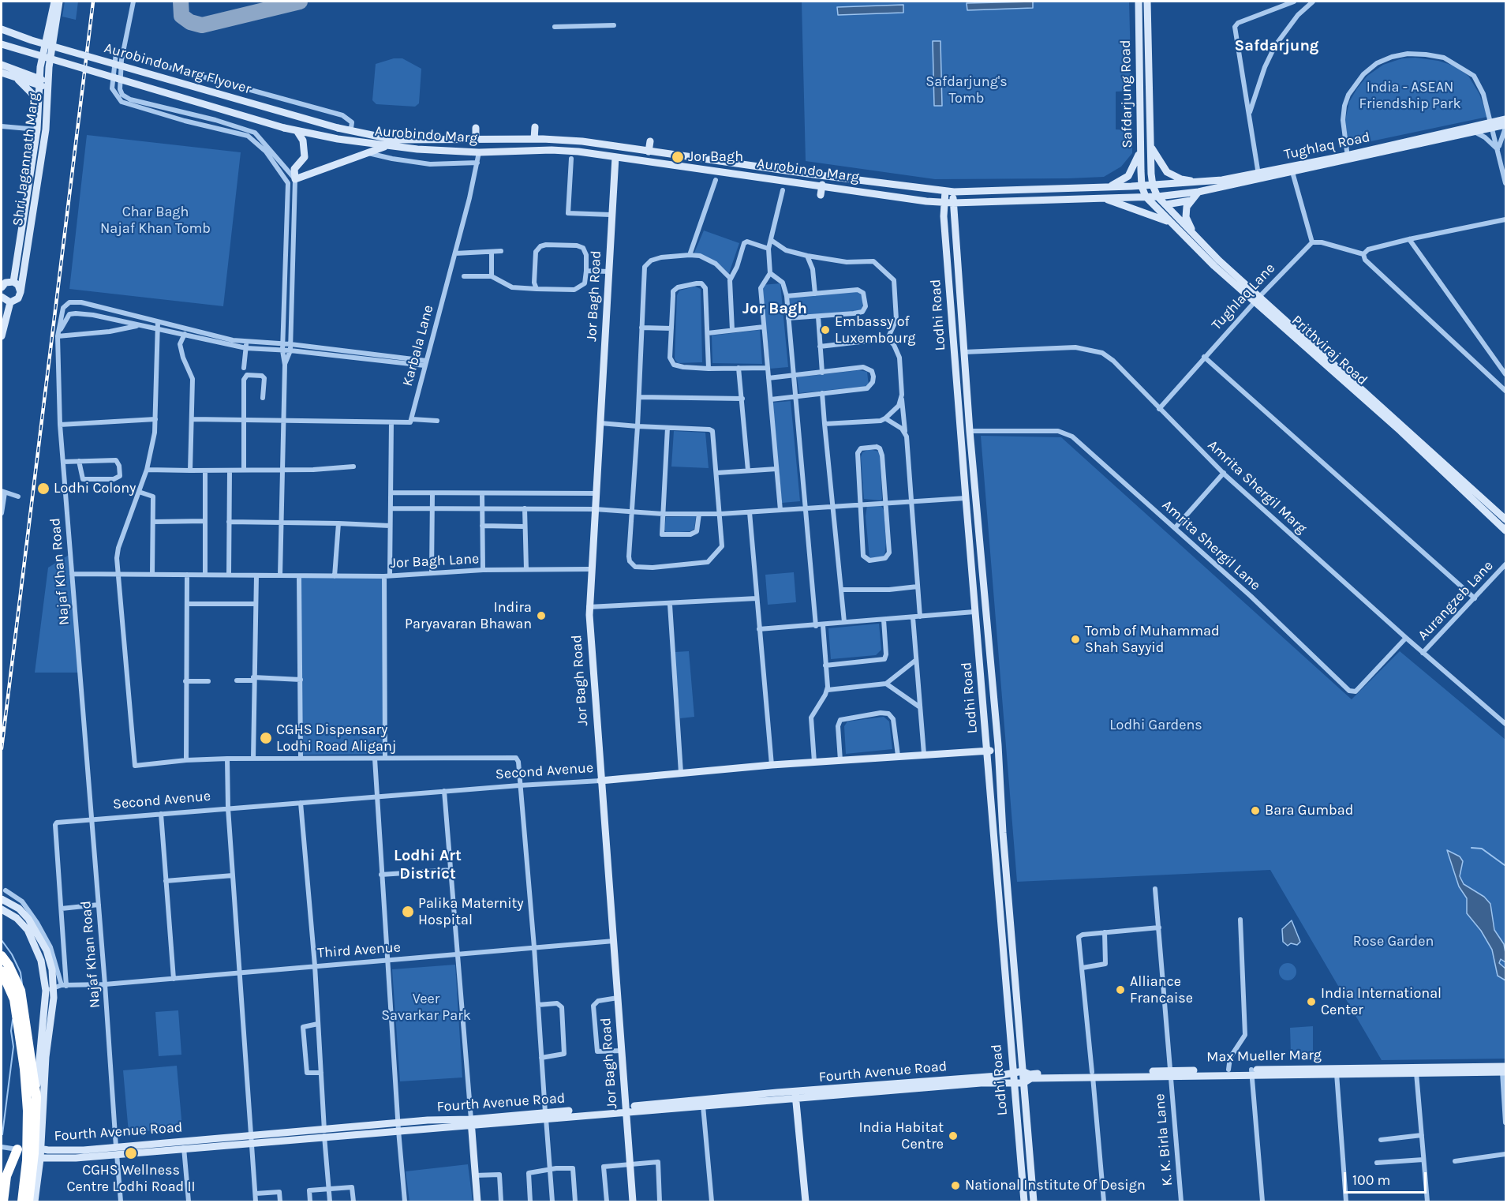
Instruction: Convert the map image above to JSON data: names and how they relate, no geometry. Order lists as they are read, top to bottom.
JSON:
{
  "streets": {
    "main road": [
      "Aurobindo Marg Flyover",
      "Safdarjung Road",
      "Aurobindo Marg",
      "Tughlaq Road",
      "Shri Jagannath Marg",
      "Jor Bagh Road",
      "Lodhi Road",
      "Prithviraj Road",
      "Second Avenue",
      "Max Mueller Marg",
      "Fourth Avenue Road"
    ],
    "street": [
      "Tughlaq Lane",
      "Karbala Lane",
      "Amrita Shergil Marg",
      "Amrita Shergil Lane",
      "Jor Bagh Lane",
      "Najaf Khan Road",
      "Aurangzeb Lane",
      "Third Avenue",
      "K. K. Birla Lane"
    ]
  },
  "crossings": [
    ["Aurobindo Marg Flyover", "Aurobindo Marg"],
    ["Safdarjung Road", "Aurobindo Marg"],
    ["Safdarjung Road", "Tughlaq Road"],
    ["Safdarjung Road", "Prithviraj Road"],
    ["Aurobindo Marg", "Tughlaq Road"],
    ["Aurobindo Marg", "Jor Bagh Road"],
    ["Aurobindo Marg", "Lodhi Road"],
    ["Aurobindo Marg", "Karbala Lane"],
    ["Aurobindo Marg", "Prithviraj Road"],
    ["Tughlaq Road", "Prithviraj Road"],
    ["Jor Bagh Road", "Jor Bagh Lane"],
    ["Jor Bagh Road", "Second Avenue"],
    ["Jor Bagh Road", "Third Avenue"],
    ["Jor Bagh Road", "Fourth Avenue Road"],
    ["Tughlaq Lane", "Prithviraj Road"],
    ["Tughlaq Lane", "Amrita Shergil Marg"],
    ["Lodhi Road", "Amrita Shergil Marg"],
    ["Lodhi Road", "Amrita Shergil Lane"],
    ["Lodhi Road", "Second Avenue"],
    ["Lodhi Road", "Max Mueller Marg"],
    ["Lodhi Road", "Fourth Avenue Road"],
    ["Karbala Lane", "Najaf Khan Road"],
    ["Amrita Shergil Marg", "Amrita Shergil Lane"],
    ["Amrita Shergil Marg", "Aurangzeb Lane"],
    ["Jor Bagh Lane", "Najaf Khan Road"],
    ["Najaf Khan Road", "Second Avenue"],
    ["Najaf Khan Road", "Third Avenue"],
    ["Najaf Khan Road", "Fourth Avenue Road"],
    ["Max Mueller Marg", "Fourth Avenue Road"],
    ["Max Mueller Marg", "K. K. Birla Lane"]
  ],
  "districts": ["Safdarjung", "Jor Bagh", "Lodhi Art District"],
  "parks": [
    "Safdarjung's Tomb",
    "India - ASEAN Friendship Park",
    "Char Bagh Najaf Khan Tomb",
    "Lodhi Gardens",
    "Rose Garden",
    "Veer Savarkar Park"
  ],
  "places": [
    "Jor Bagh",
    "Embassy of Luxembourg",
    "Lodhi Colony",
    "Indira Paryavaran Bhawan",
    "Tomb of Muhammad Shah Sayyid",
    "CGHS Dispensary Lodhi Road Aliganj",
    "Bara Gumbad",
    "Palika Maternity Hospital",
    "Alliance Francaise",
    "India International Center",
    "India Habitat Centre",
    "CGHS Wellness Centre Lodhi Road II",
    "National Institute Of Design"
  ],
  "scale_bar": "100 m"
}
